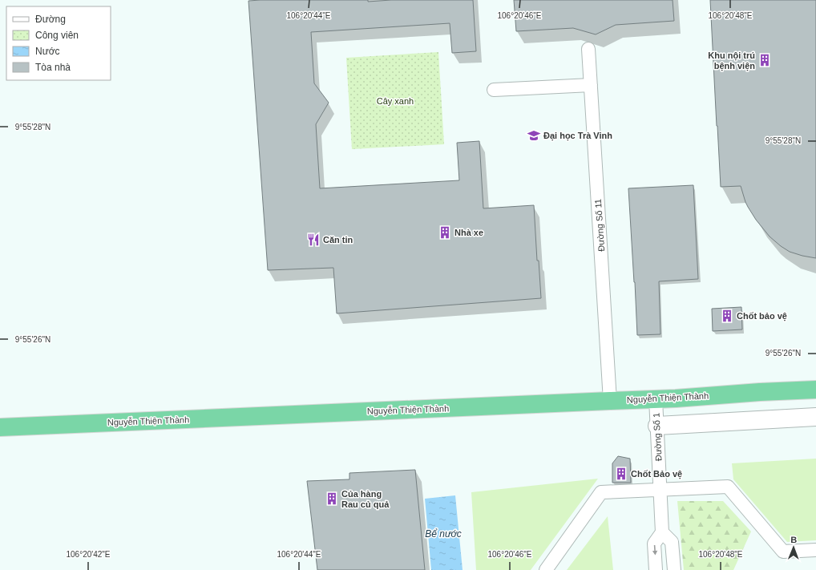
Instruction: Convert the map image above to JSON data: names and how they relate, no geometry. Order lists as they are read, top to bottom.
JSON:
{
  "streets": {
    "highway": ["Nguyễn Thiện Thành"],
    "lane": ["Đường Số 11", "Đường Số 1"]
  },
  "crossings": [
    ["Đường Số 11", "Nguyễn Thiện Thành"],
    ["Nguyễn Thiện Thành", "Đường Số 1"]
  ],
  "water": ["Bể nước"],
  "parks": ["Cây xanh"],
  "places": {
    "building": [
      "Khu nội trú bệnh viện",
      "Nhà xe",
      "Chốt bảo vệ",
      "Chốt Bảo vệ",
      "Của hàng Rau củ quả"
    ],
    "school or university": ["Đại học Trà Vinh"],
    "restaurant": ["Căn tin"]
  },
  "legend": [
    "Đường",
    "Công viên",
    "Nước",
    "Tòa nhà"
  ],
  "north": "top",
  "coordinates": [
    "106°20'44\"E",
    "106°20'46\"E",
    "106°20'48\"E",
    "9°55'28\"N",
    "9°55'26\"N",
    "106°20'42\"E"
  ]
}
